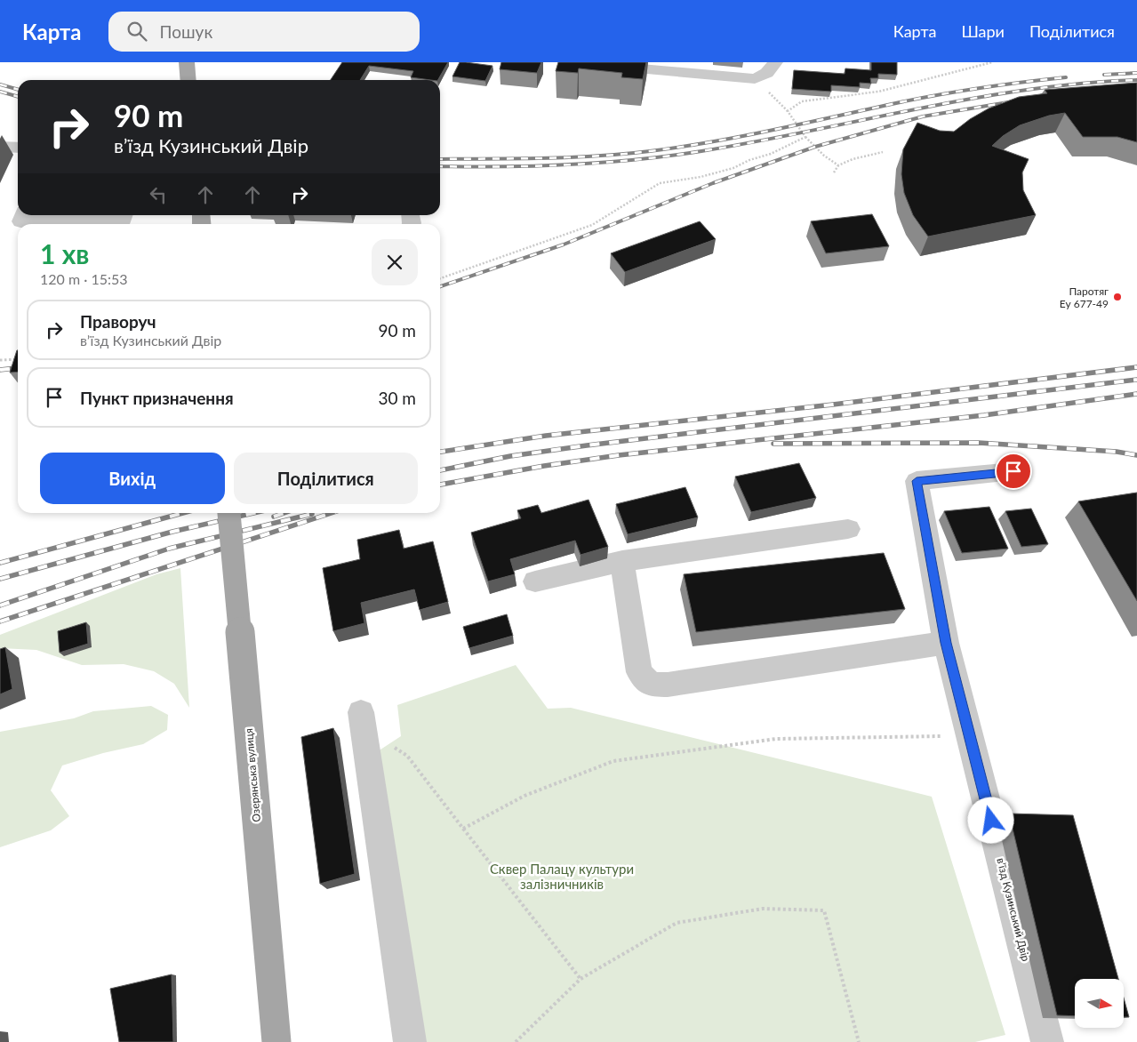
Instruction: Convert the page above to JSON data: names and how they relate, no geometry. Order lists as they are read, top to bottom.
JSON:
{
  "streets": {
    "main road": ["Озерянська вулиця"],
    "street": ["в’їзд Кузинський Двір"]
  },
  "parks": ["Сквер Палацу культури залізничників"],
  "places": ["Паротяг Еу 677-49"],
  "north": "right",
  "page": {
    "header": "Карта",
    "search": "Пошук",
    "nav": ["Карта", "Шари", "Поділитися"],
    "turn": ["90 m", "в’їзд Кузинський Двір"],
    "heading": ["1 хв", "120 m · 15:53"],
    "list": [
      {
        "name": "Праворуч",
        "note": "в’їзд Кузинський Двір",
        "value": "90 m"
      },
      {
        "name": "Пункт призначення",
        "value": "30 m"
      }
    ],
    "buttons": ["Вихід", "Поділитися"]
  }
}
